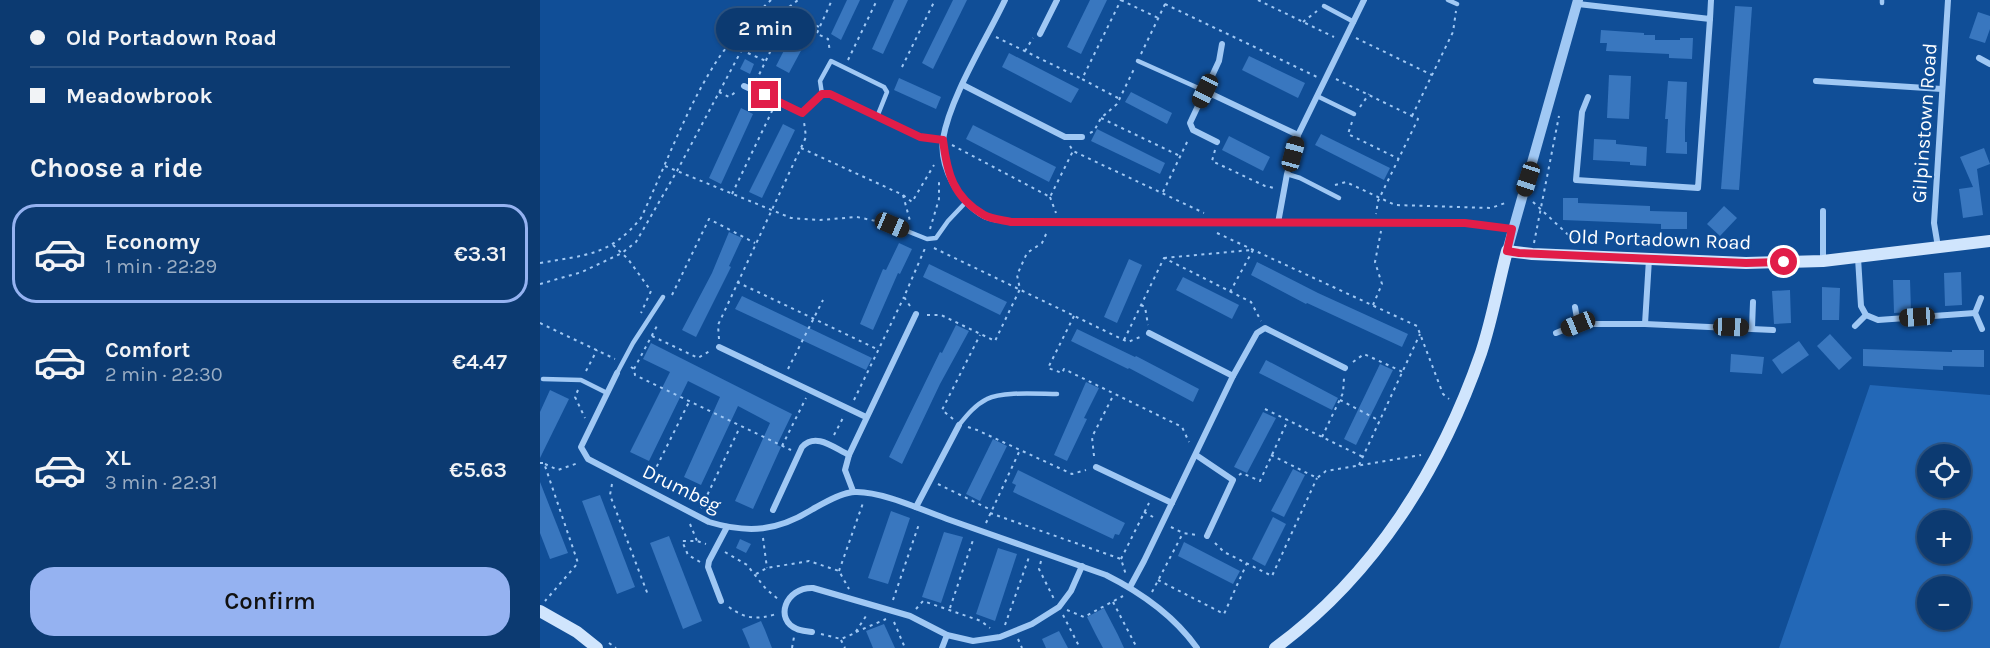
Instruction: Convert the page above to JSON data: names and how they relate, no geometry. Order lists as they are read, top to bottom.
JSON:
{
  "streets": {
    "main road": ["Old Portadown Road"],
    "street": ["Gilpinstown Road", "Drumbeg"]
  },
  "crossings": [
    ["Gilpinstown Road", "Old Portadown Road"]
  ],
  "page": {
    "banner": ["Old Portadown Road", "Meadowbrook"],
    "bubble": "2 min",
    "heading": "Choose a ride",
    "list": [
      {
        "name": "Economy",
        "note": "1 min · 22:29",
        "value": "€3.31"
      },
      {
        "name": "Comfort",
        "note": "2 min · 22:30",
        "value": "€4.47"
      },
      {
        "name": "XL",
        "note": "3 min · 22:31",
        "value": "€5.63"
      }
    ],
    "map_buttons": ["+", "−"],
    "buttons": "Confirm"
  }
}
